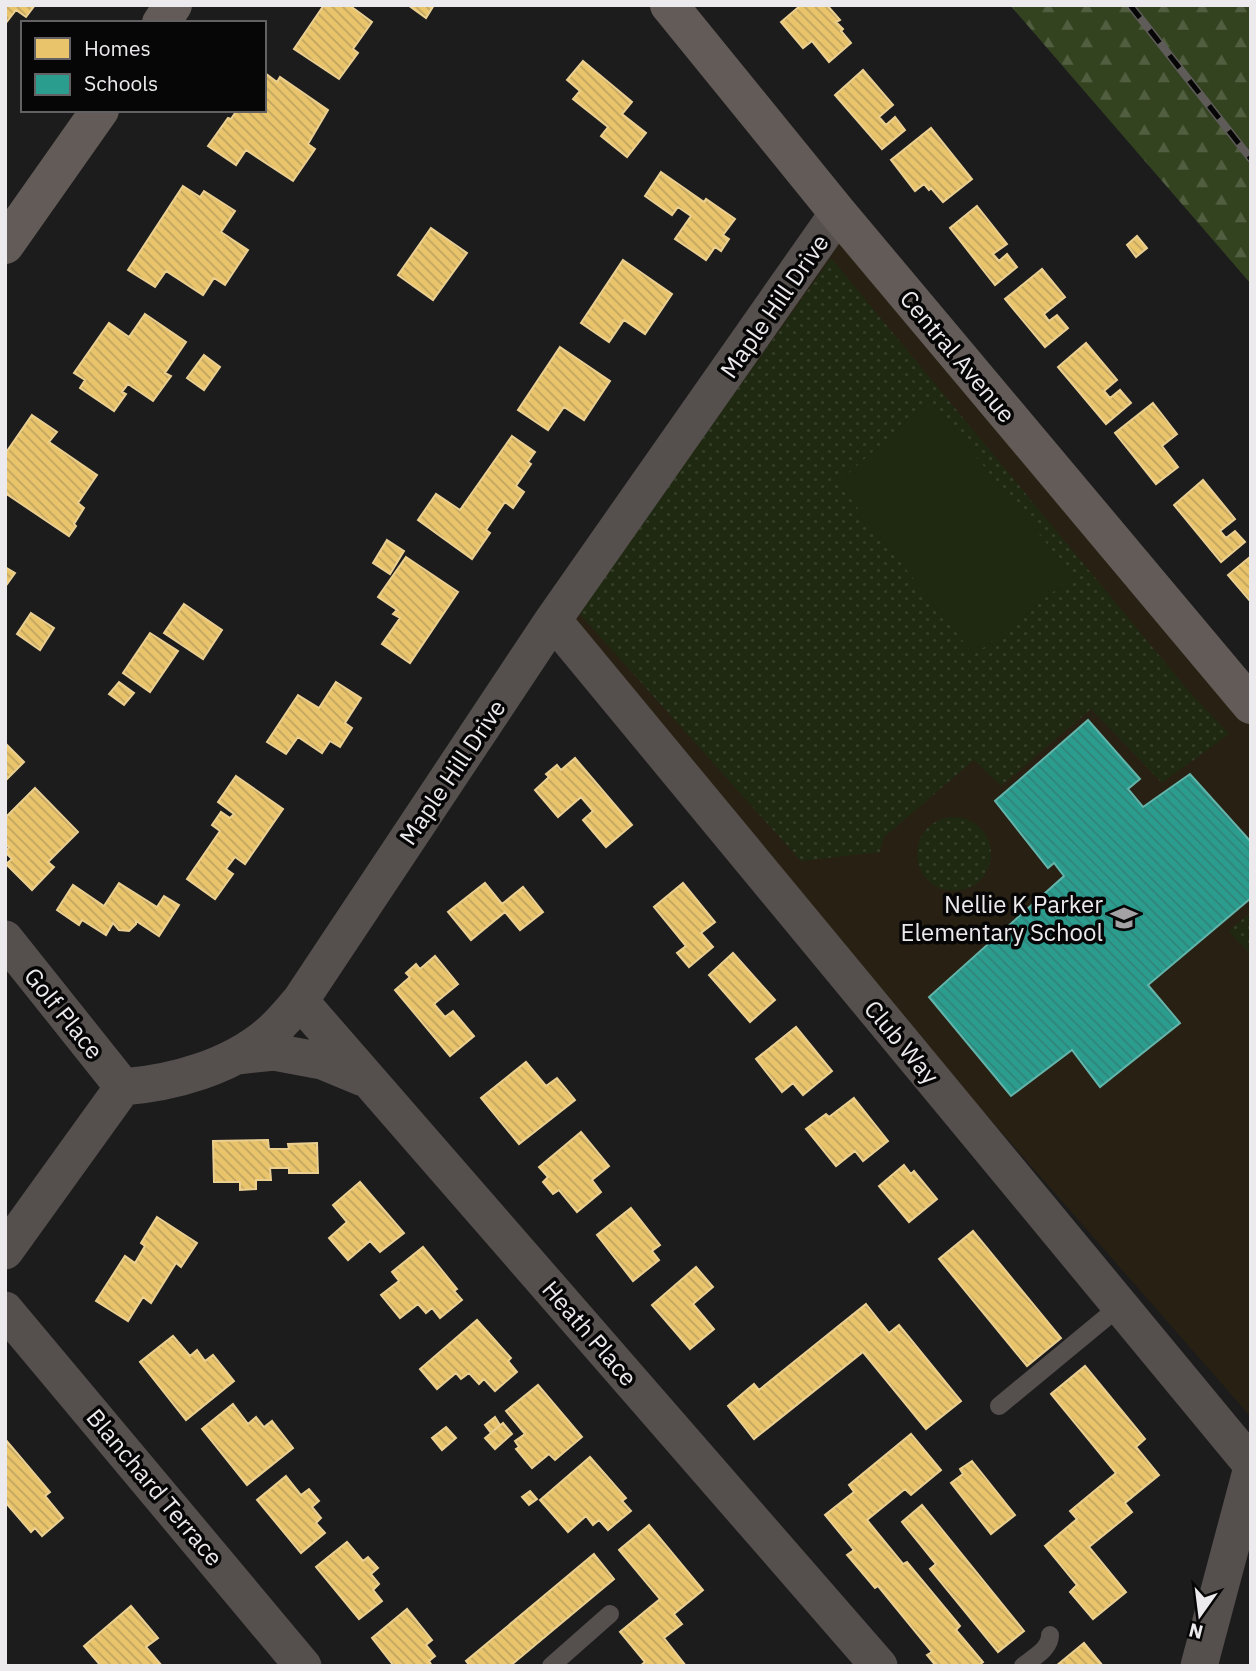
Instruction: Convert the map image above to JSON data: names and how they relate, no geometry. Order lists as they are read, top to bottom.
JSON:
{
  "streets": {
    "street": [
      "Maple Hill Drive",
      "Central Avenue",
      "Golf Place",
      "Club Way",
      "Heath Place",
      "Blanchard Terrace"
    ]
  },
  "crossings": [
    ["Maple Hill Drive", "Central Avenue"],
    ["Maple Hill Drive", "Golf Place"],
    ["Maple Hill Drive", "Club Way"],
    ["Maple Hill Drive", "Heath Place"]
  ],
  "places": {
    "school or university": ["Nellie K Parker Elementary School"]
  },
  "legend": ["Homes", "Schools"],
  "north": "bottom"
}
